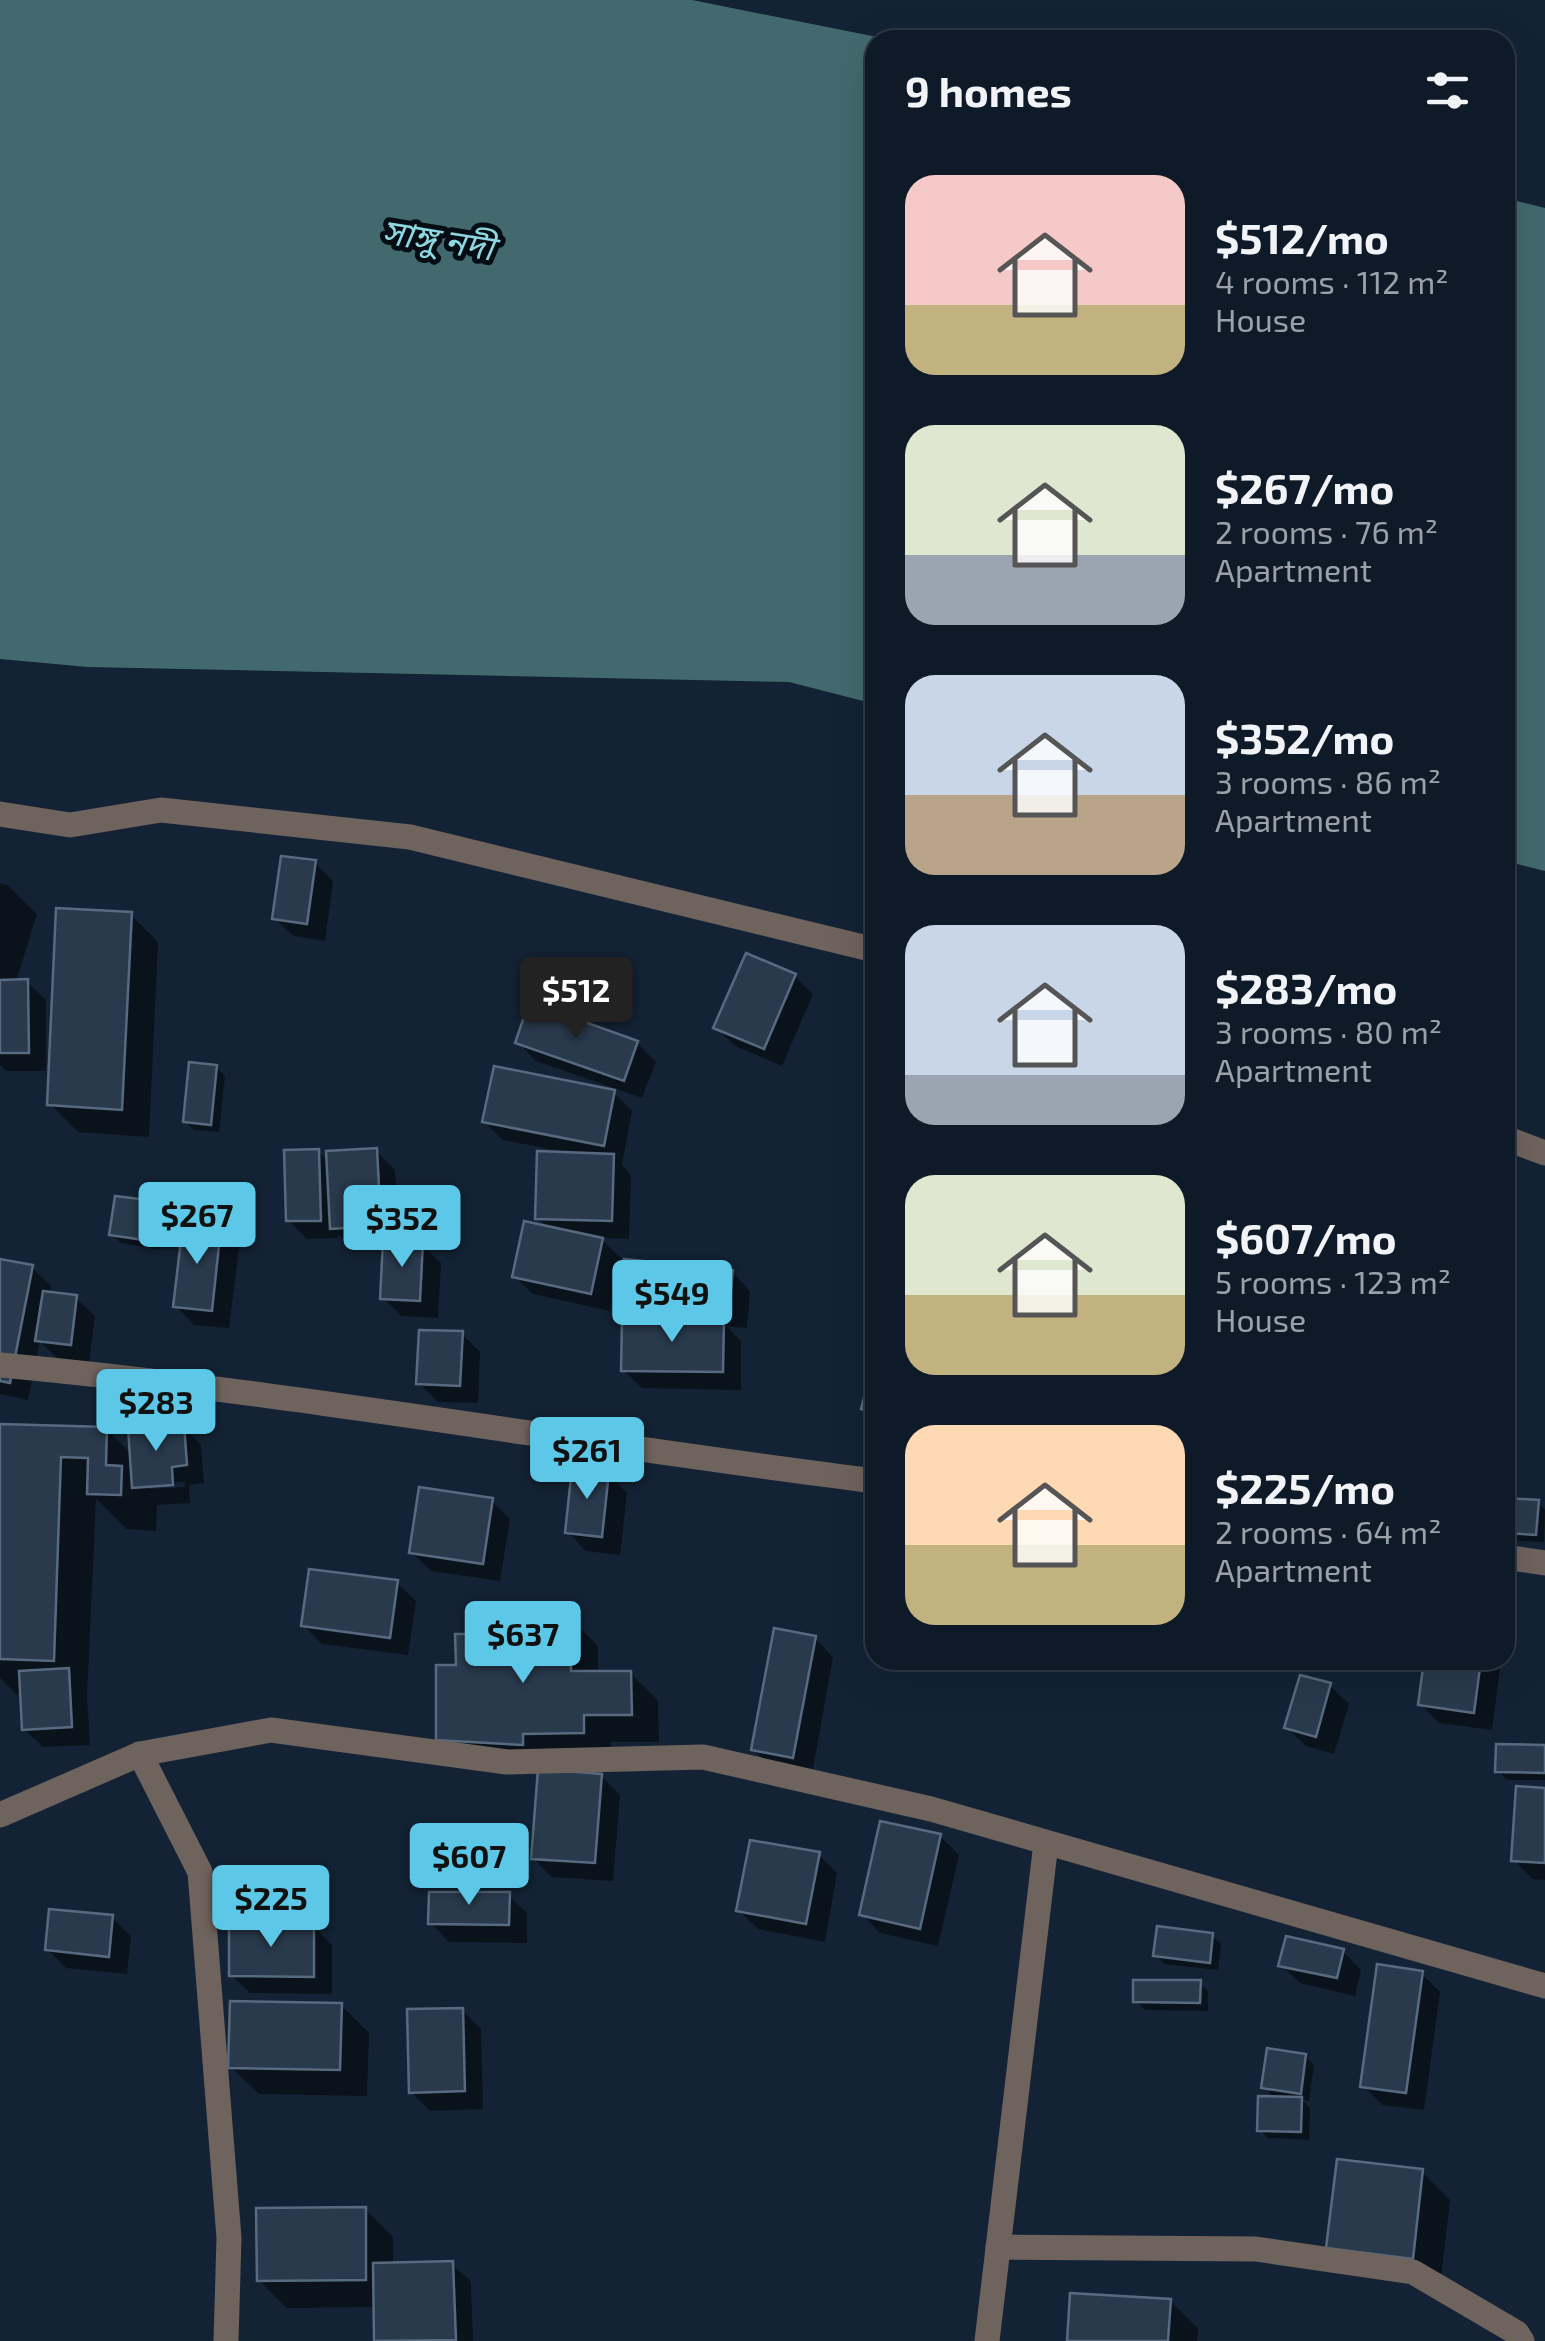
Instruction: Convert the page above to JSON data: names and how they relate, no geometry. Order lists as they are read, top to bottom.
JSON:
{
  "water": ["সাঙ্গু নদী"],
  "page": {
    "heading": "9 homes",
    "list": [
      {
        "name": "$512/mo",
        "note": "4 rooms · 112 m² · House"
      },
      {
        "name": "$267/mo",
        "note": "2 rooms · 76 m² · Apartment"
      },
      {
        "name": "$352/mo",
        "note": "3 rooms · 86 m² · Apartment"
      },
      {
        "name": "$283/mo",
        "note": "3 rooms · 80 m² · Apartment"
      },
      {
        "name": "$607/mo",
        "note": "5 rooms · 123 m² · House"
      },
      {
        "name": "$225/mo",
        "note": "2 rooms · 64 m² · Apartment"
      }
    ],
    "price": [
      "$512",
      "$267",
      "$352",
      "$549",
      "$283",
      "$261",
      "$637",
      "$607",
      "$225"
    ]
  }
}
